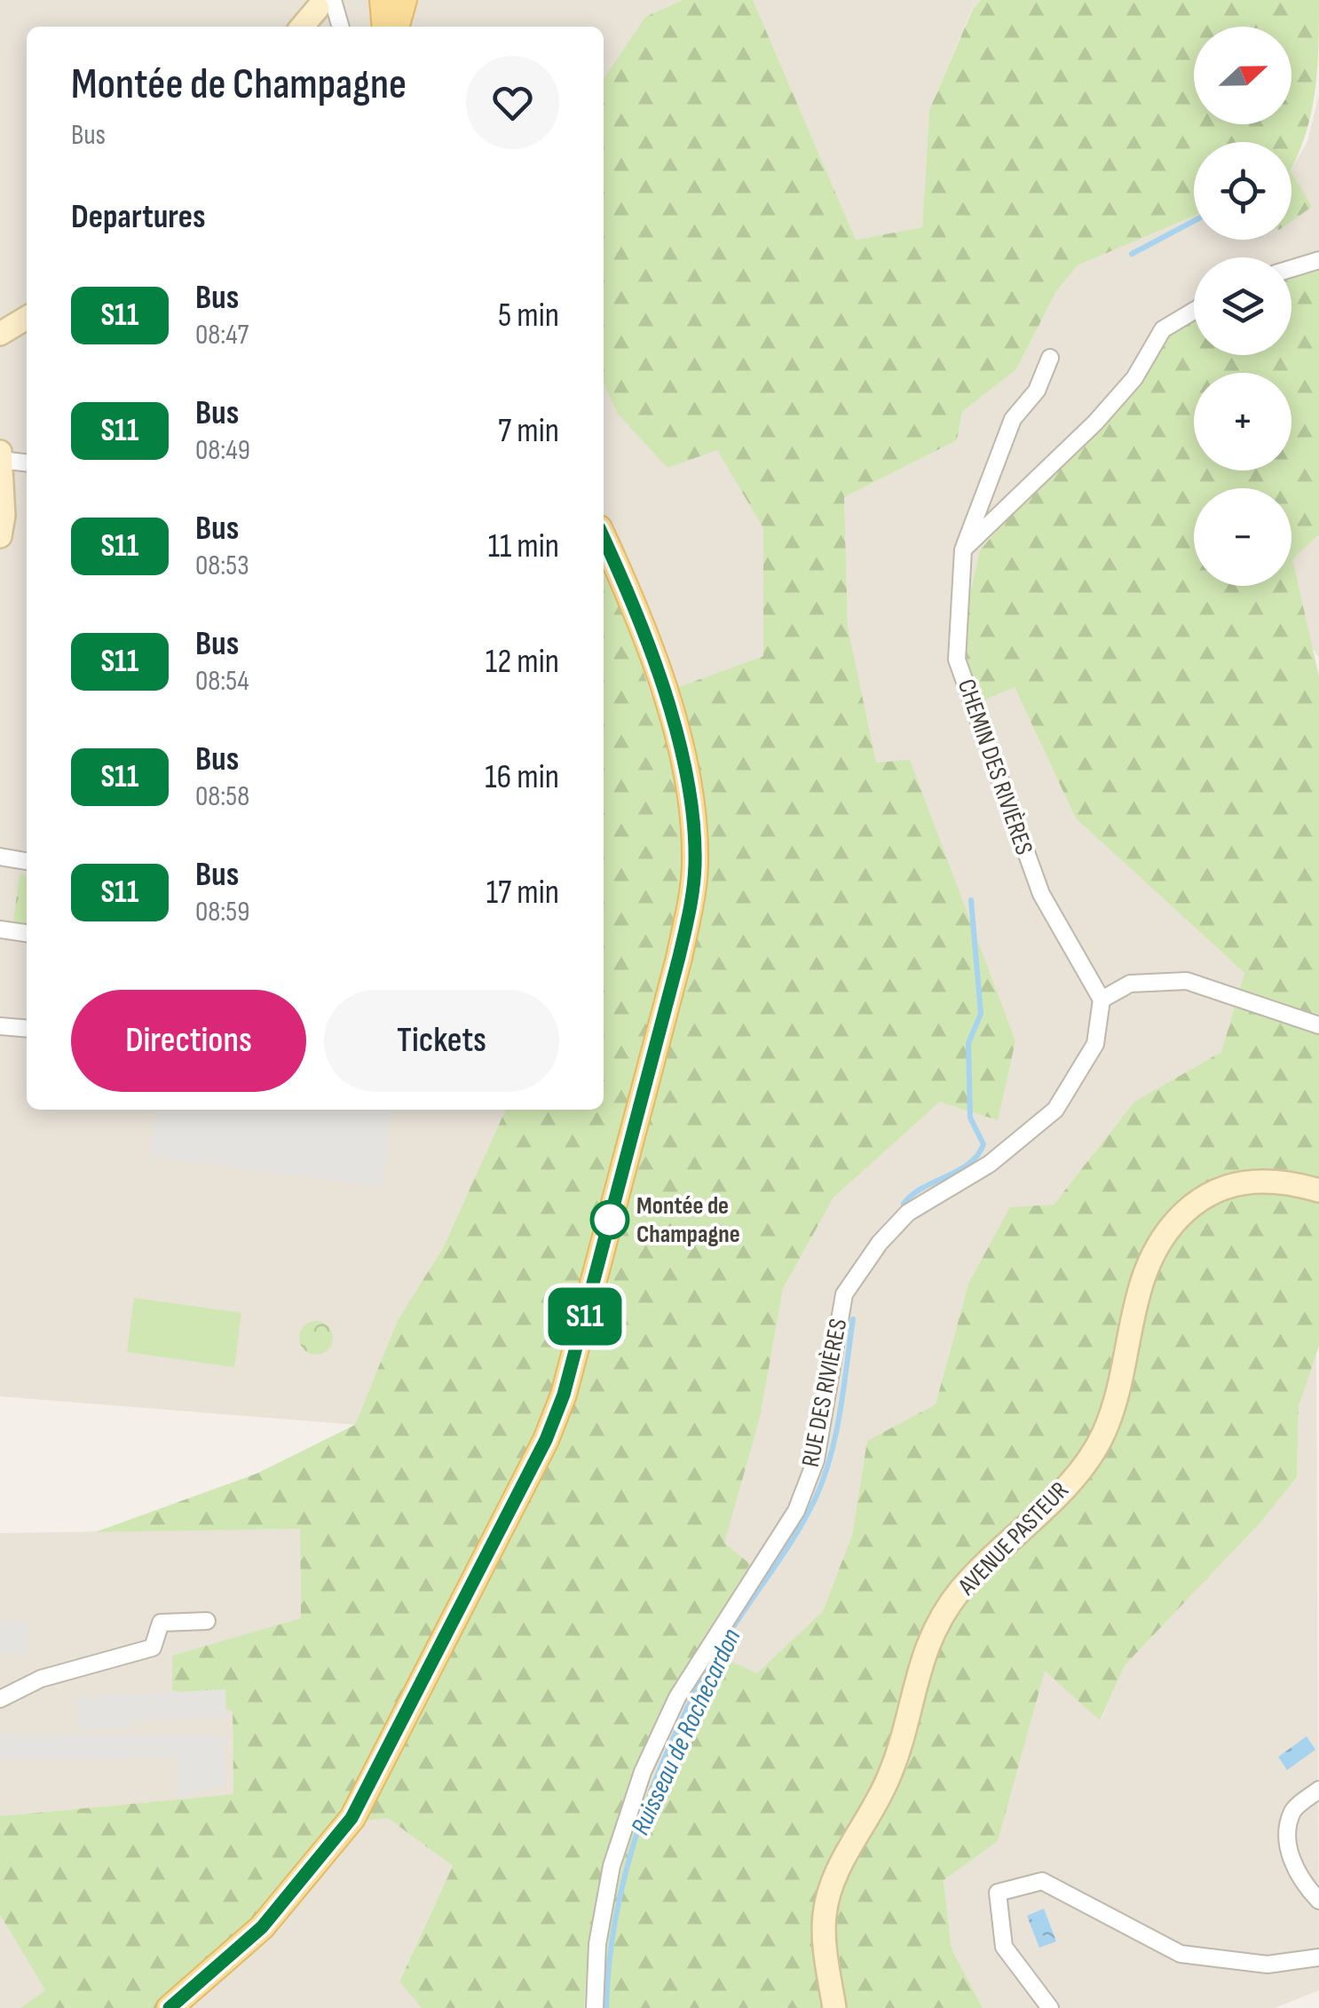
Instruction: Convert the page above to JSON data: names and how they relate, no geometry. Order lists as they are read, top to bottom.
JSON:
{
  "streets": {
    "main road": ["AVENUE PASTEUR"],
    "street": ["CHEMIN DES RIVIÈRES", "RUE DES RIVIÈRES"]
  },
  "crossings": [
    ["CHEMIN DES RIVIÈRES", "RUE DES RIVIÈRES"]
  ],
  "water": ["Ruisseau de Rochecardon"],
  "places": ["Montée de Champagne"],
  "lines": ["bus line S11"],
  "north": "right",
  "page": {
    "on_map": "S11",
    "map_buttons": ["+", "−"],
    "heading": [
      ["Montée de Champagne", "Bus"],
      "Departures"
    ],
    "list": [
      {
        "mark": "S11",
        "name": "Bus",
        "note": "08:47",
        "value": "5 min"
      },
      {
        "mark": "S11",
        "name": "Bus",
        "note": "08:49",
        "value": "7 min"
      },
      {
        "mark": "S11",
        "name": "Bus",
        "note": "08:53",
        "value": "11 min"
      },
      {
        "mark": "S11",
        "name": "Bus",
        "note": "08:54",
        "value": "12 min"
      },
      {
        "mark": "S11",
        "name": "Bus",
        "note": "08:58",
        "value": "16 min"
      },
      {
        "mark": "S11",
        "name": "Bus",
        "note": "08:59",
        "value": "17 min"
      }
    ],
    "buttons": ["Directions", "Tickets"]
  }
}
